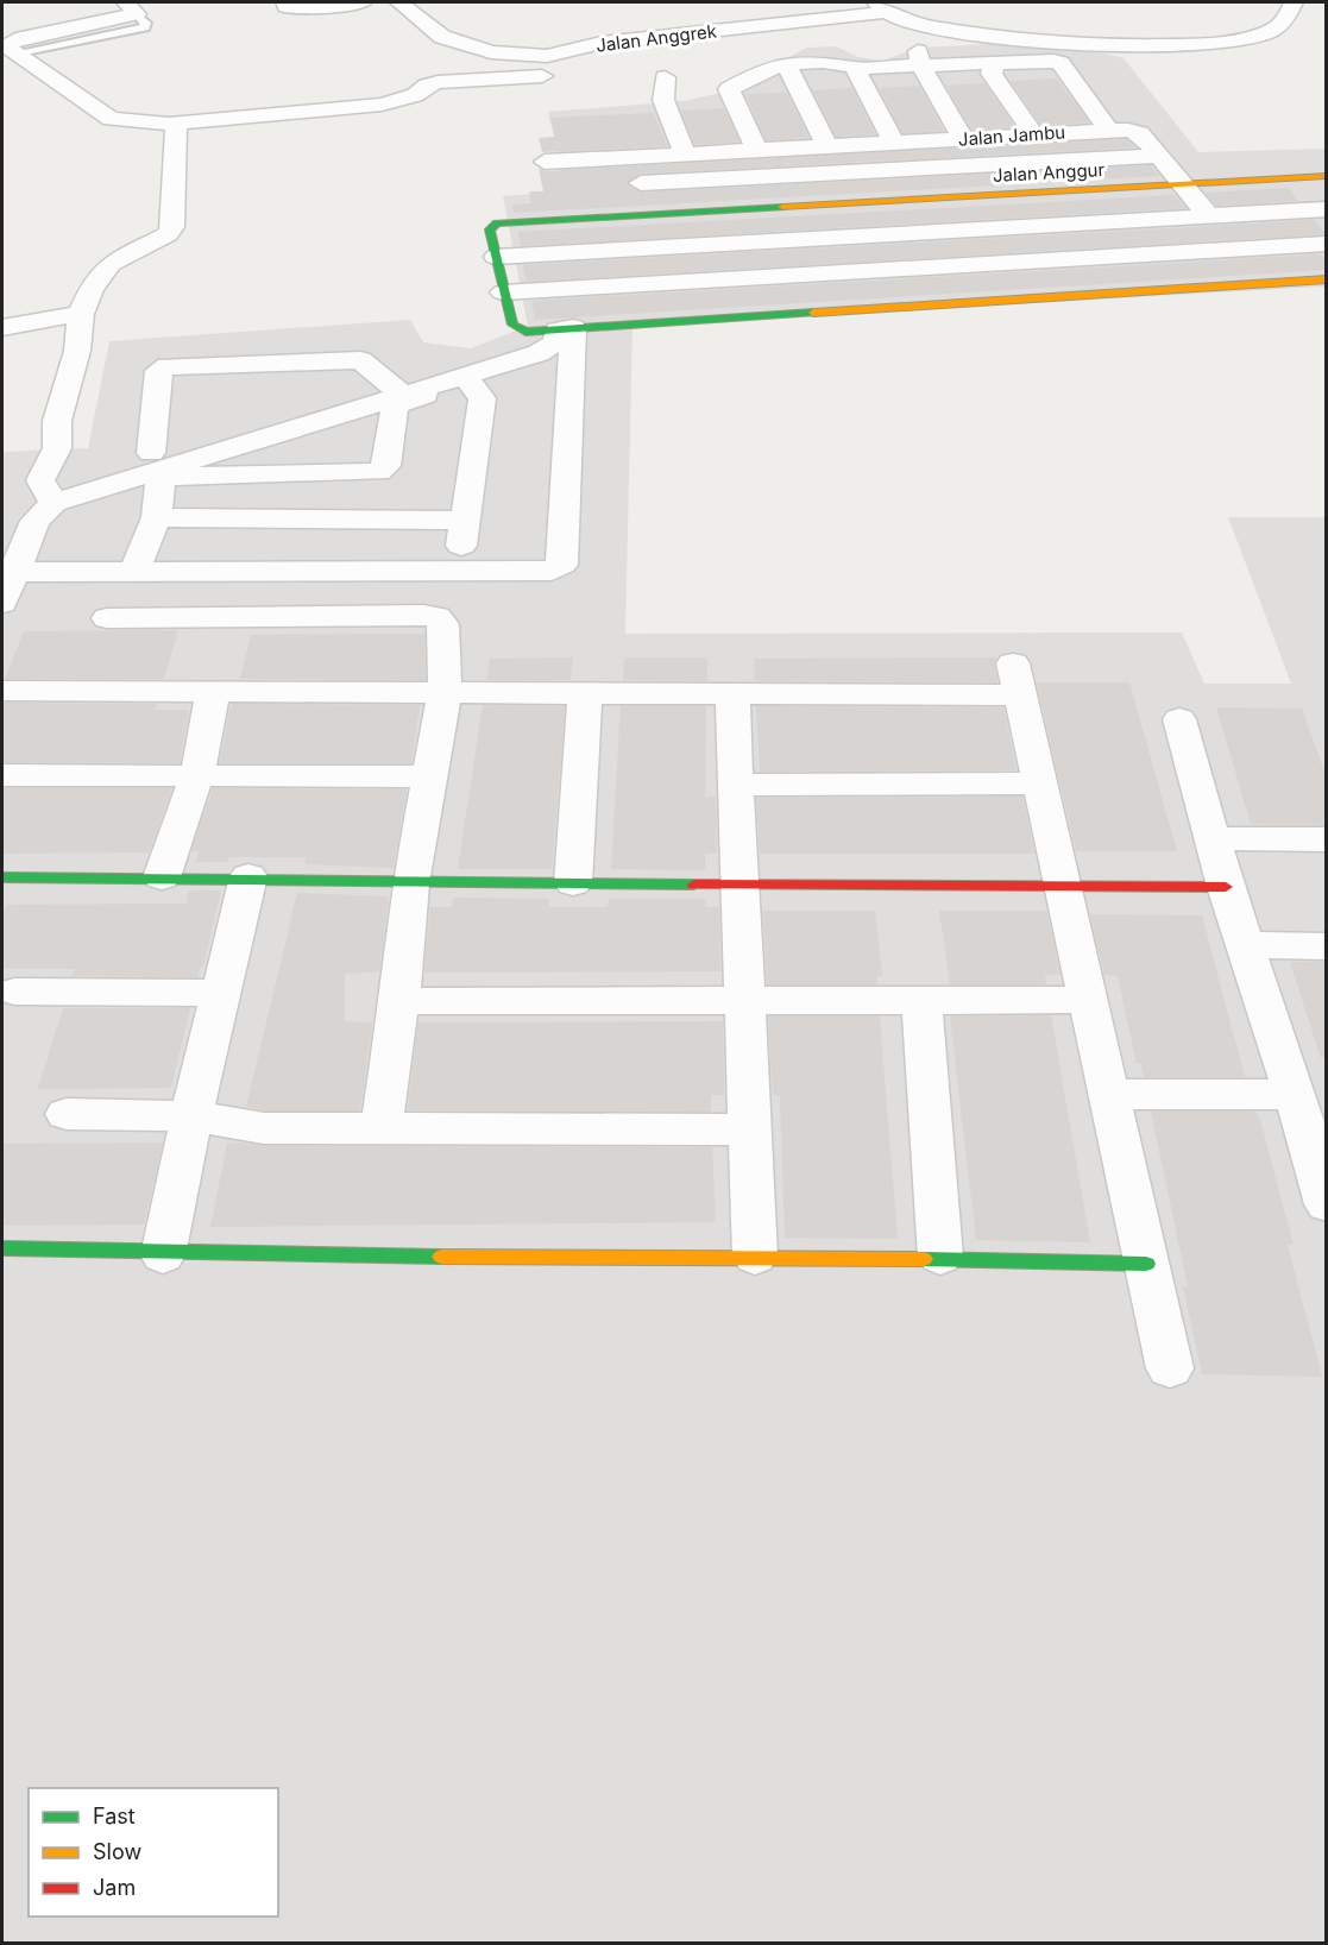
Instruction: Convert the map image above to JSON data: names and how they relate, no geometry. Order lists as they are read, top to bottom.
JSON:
{
  "streets": {
    "street": ["Jalan Anggrek", "Jalan Jambu", "Jalan Anggur"]
  },
  "legend": ["Fast", "Slow", "Jam"]
}
